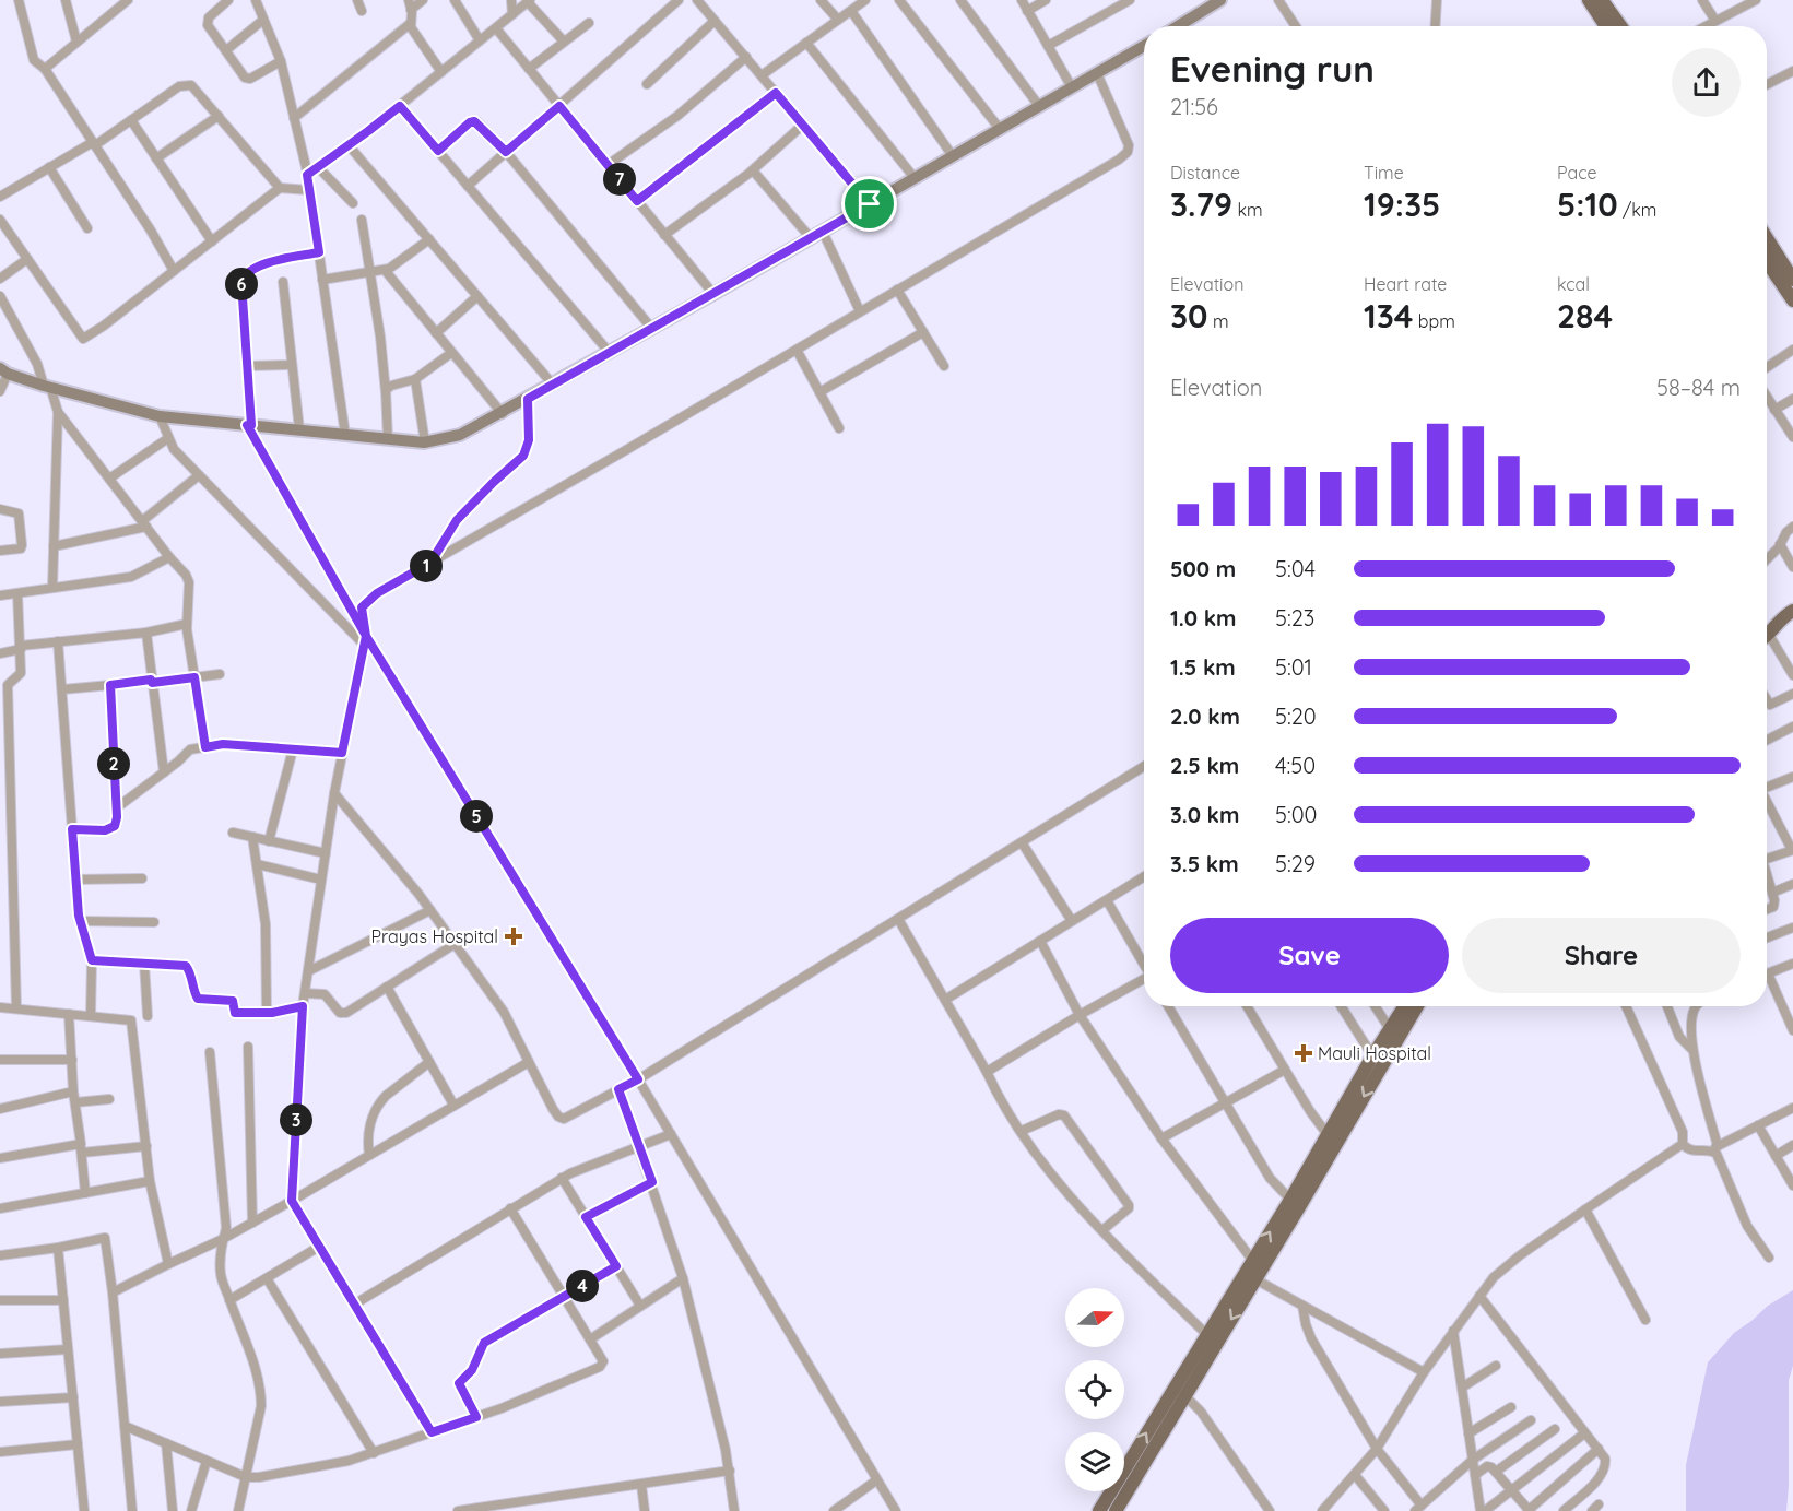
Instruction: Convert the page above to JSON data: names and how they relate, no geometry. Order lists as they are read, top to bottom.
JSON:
{
  "places": {
    "health": ["Prayas Hospital", "Mauli Hospital"]
  },
  "north": "right",
  "page": {
    "heading": ["Evening run", "21:56"],
    "stats": [
      ["Distance", "3.79 km"],
      ["Time", "19:35"],
      ["Pace", "5:10 /km"],
      ["Elevation", "30 m"],
      ["Heart rate", "134 bpm"],
      ["kcal", "284"]
    ],
    "pins": [
      "7",
      "6",
      "1",
      "2",
      "5",
      "3",
      "4"
    ],
    "chart": ["Elevation", "58–84 m"],
    "list": [
      {
        "name": "500 m",
        "note": "5:04"
      },
      {
        "name": "1.0 km",
        "note": "5:23"
      },
      {
        "name": "1.5 km",
        "note": "5:01"
      },
      {
        "name": "2.0 km",
        "note": "5:20"
      },
      {
        "name": "2.5 km",
        "note": "4:50"
      },
      {
        "name": "3.0 km",
        "note": "5:00"
      },
      {
        "name": "3.5 km",
        "note": "5:29"
      }
    ],
    "buttons": ["Save", "Share"]
  }
}
